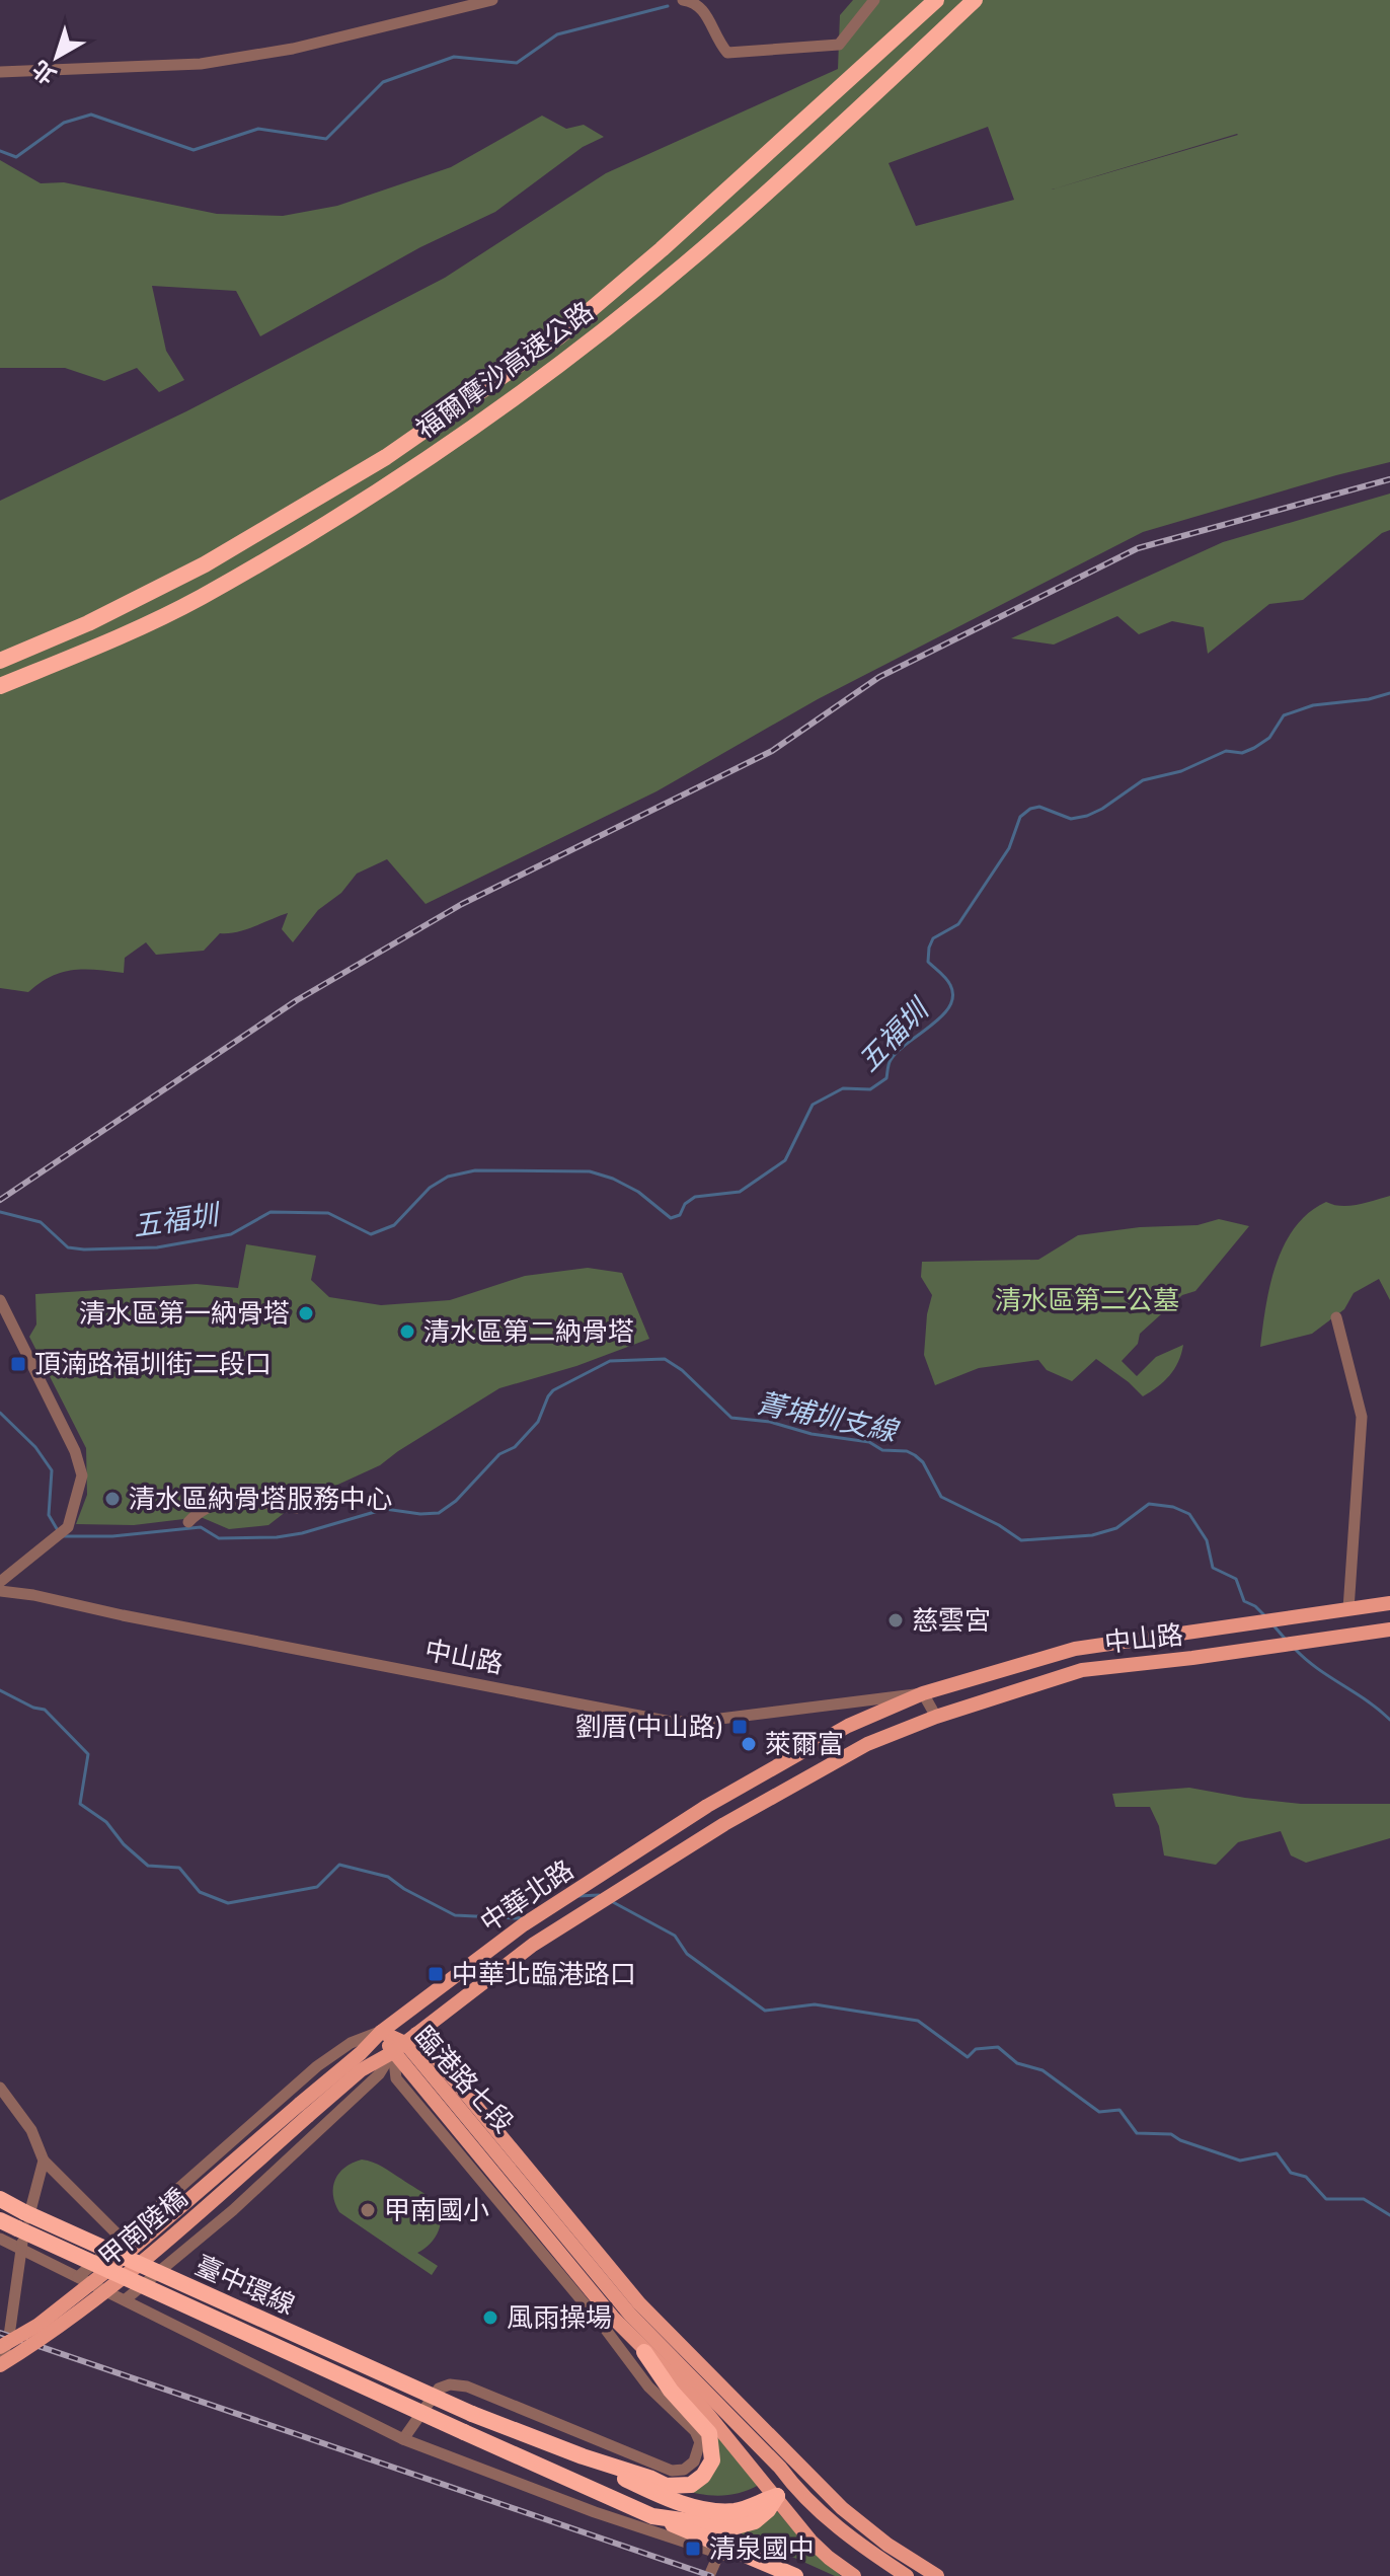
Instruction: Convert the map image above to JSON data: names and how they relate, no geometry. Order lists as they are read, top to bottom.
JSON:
{
  "streets": {
    "highway": ["福爾摩沙高速公路", "臺中環線"],
    "main road": [
      "中山路",
      "中華北路",
      "臨港路七段",
      "甲南陸橋"
    ]
  },
  "crossings": [
    ["中山路", "中華北路"],
    ["中華北路", "臨港路七段"]
  ],
  "water": ["五福圳", "菁埔圳支線"],
  "parks": ["清水區第二公墓"],
  "places": {
    "other": [
      "清水區第一納骨塔",
      "清水區第二納骨塔",
      "清水區納骨塔服務中心",
      "慈雲宮",
      "萊爾富",
      "甲南國小",
      "風雨操場"
    ],
    "transit": [
      "頂湳路福圳街二段口",
      "劉厝(中山路)",
      "中華北臨港路口",
      "清泉國中"
    ]
  },
  "north": "bottom left"
}
